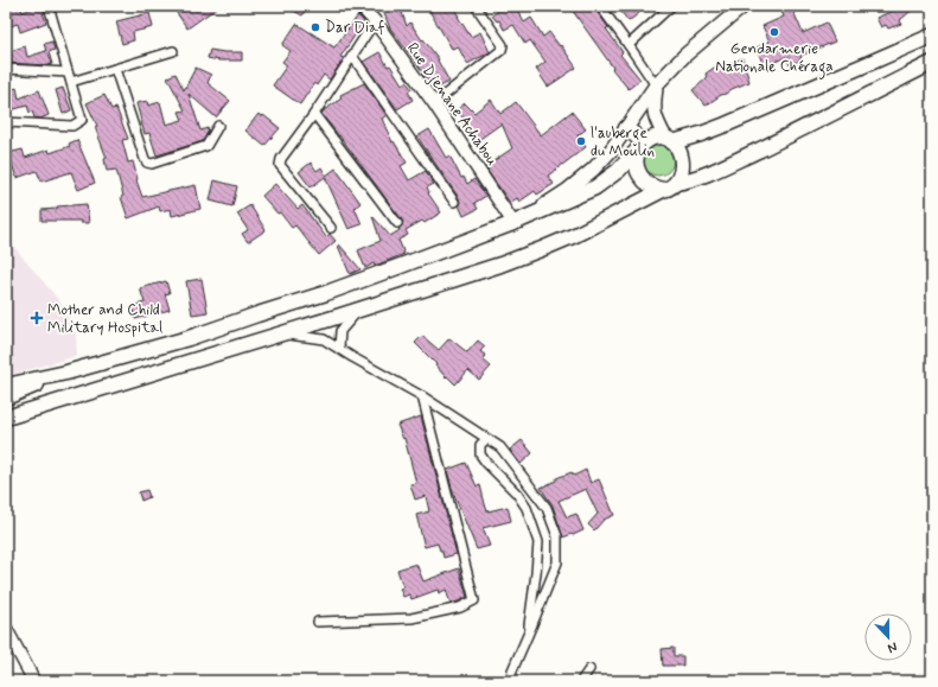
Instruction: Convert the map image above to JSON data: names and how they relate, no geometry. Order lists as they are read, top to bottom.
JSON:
{
  "streets": {
    "main road": ["Rue Djenane Achabou"]
  },
  "places": {
    "other": ["Dar Diaf", "Gendarmerie Nationale Chéraga", "l'auberge du Moulin"],
    "health": ["Mother and Child Military Hospital"]
  },
  "north": "bottom"
}
